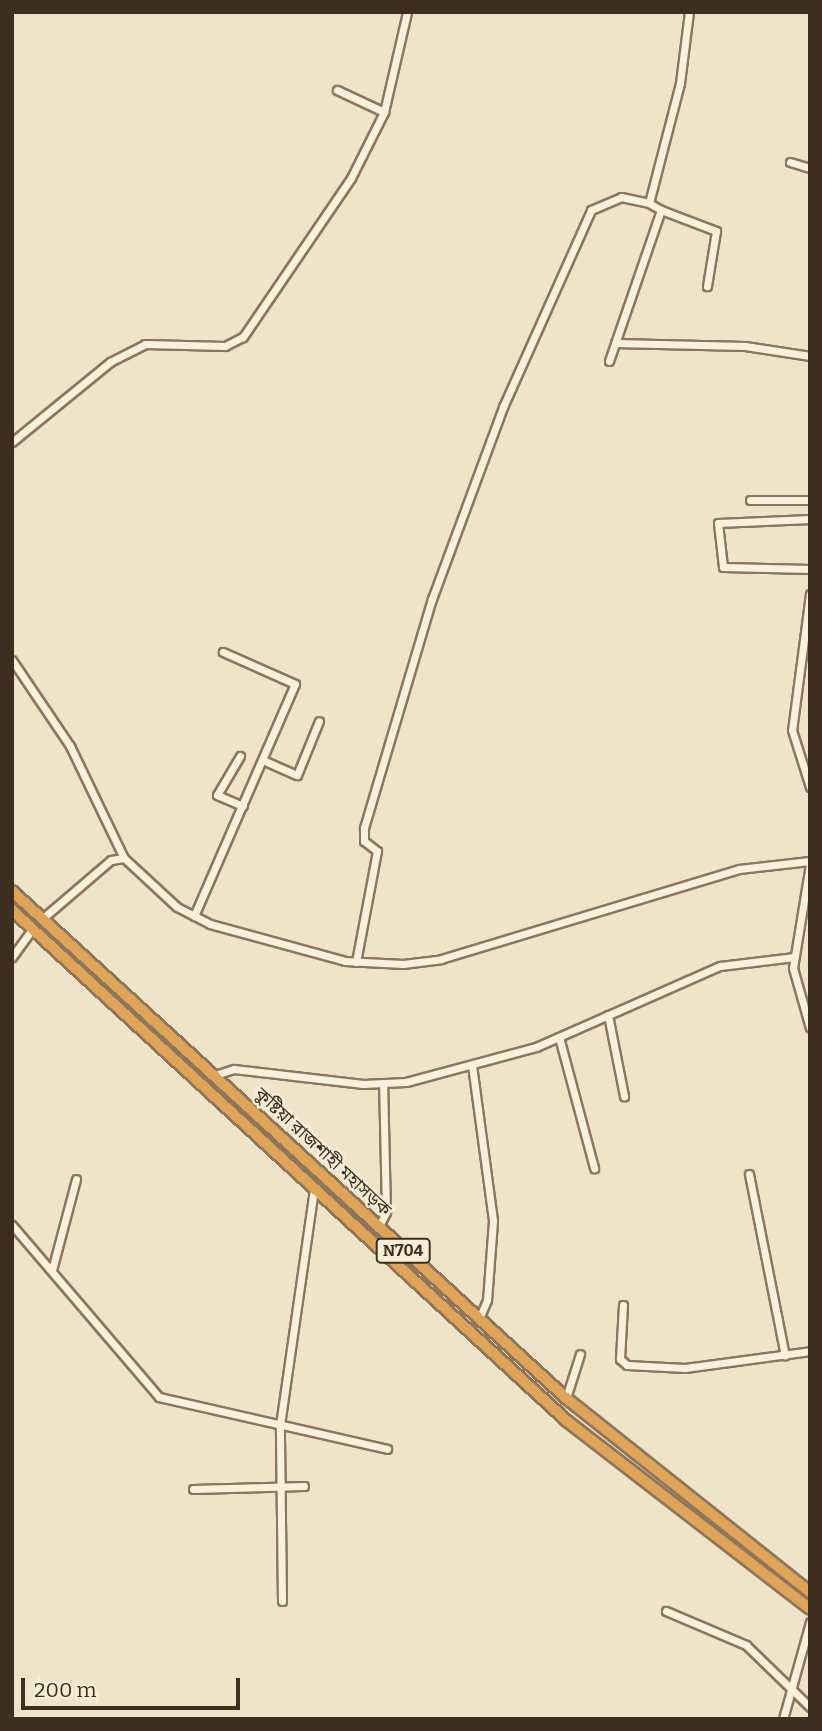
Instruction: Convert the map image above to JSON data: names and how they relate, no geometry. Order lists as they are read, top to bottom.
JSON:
{
  "streets": {
    "highway": ["কুষ্টিয়া রাজশাহী মহাসড়ক", "N704"]
  },
  "scale_bar": "200 m"
}
